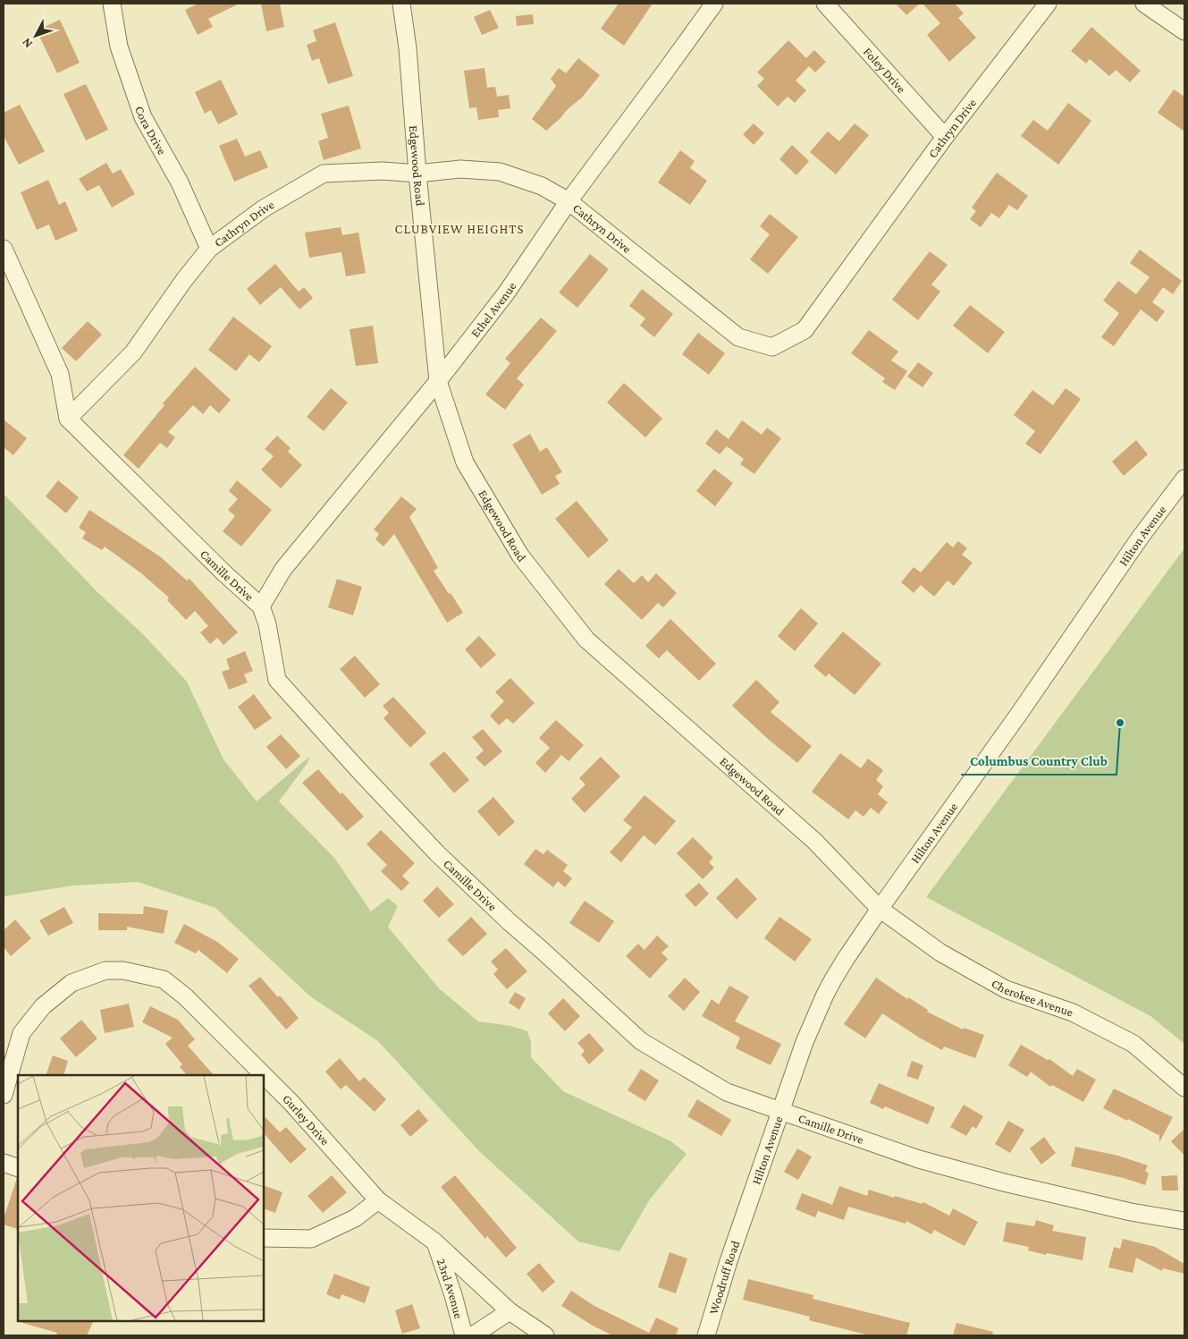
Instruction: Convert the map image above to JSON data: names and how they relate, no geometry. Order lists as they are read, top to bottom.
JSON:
{
  "streets": {
    "street": [
      "Foley Drive",
      "Cora Drive",
      "Cathryn Drive",
      "Edgewood Road",
      "Ethel Avenue",
      "Hilton Avenue",
      "Camille Drive",
      "Cherokee Avenue",
      "Gurley Drive",
      "Woodruff Road",
      "23rd Avenue"
    ]
  },
  "crossings": [
    ["Foley Drive", "Cathryn Drive"],
    ["Cora Drive", "Cathryn Drive"],
    ["Cathryn Drive", "Edgewood Road"],
    ["Cathryn Drive", "Ethel Avenue"],
    ["Cathryn Drive", "Camille Drive"],
    ["Edgewood Road", "Ethel Avenue"],
    ["Edgewood Road", "Hilton Avenue"],
    ["Edgewood Road", "Cherokee Avenue"],
    ["Ethel Avenue", "Camille Drive"],
    ["Hilton Avenue", "Camille Drive"],
    ["Hilton Avenue", "Cherokee Avenue"],
    ["Hilton Avenue", "Woodruff Road"],
    ["Gurley Drive", "23rd Avenue"]
  ],
  "districts": ["CLUBVIEW HEIGHTS"],
  "places": ["Columbus Country Club"],
  "north": "bottom left"
}
